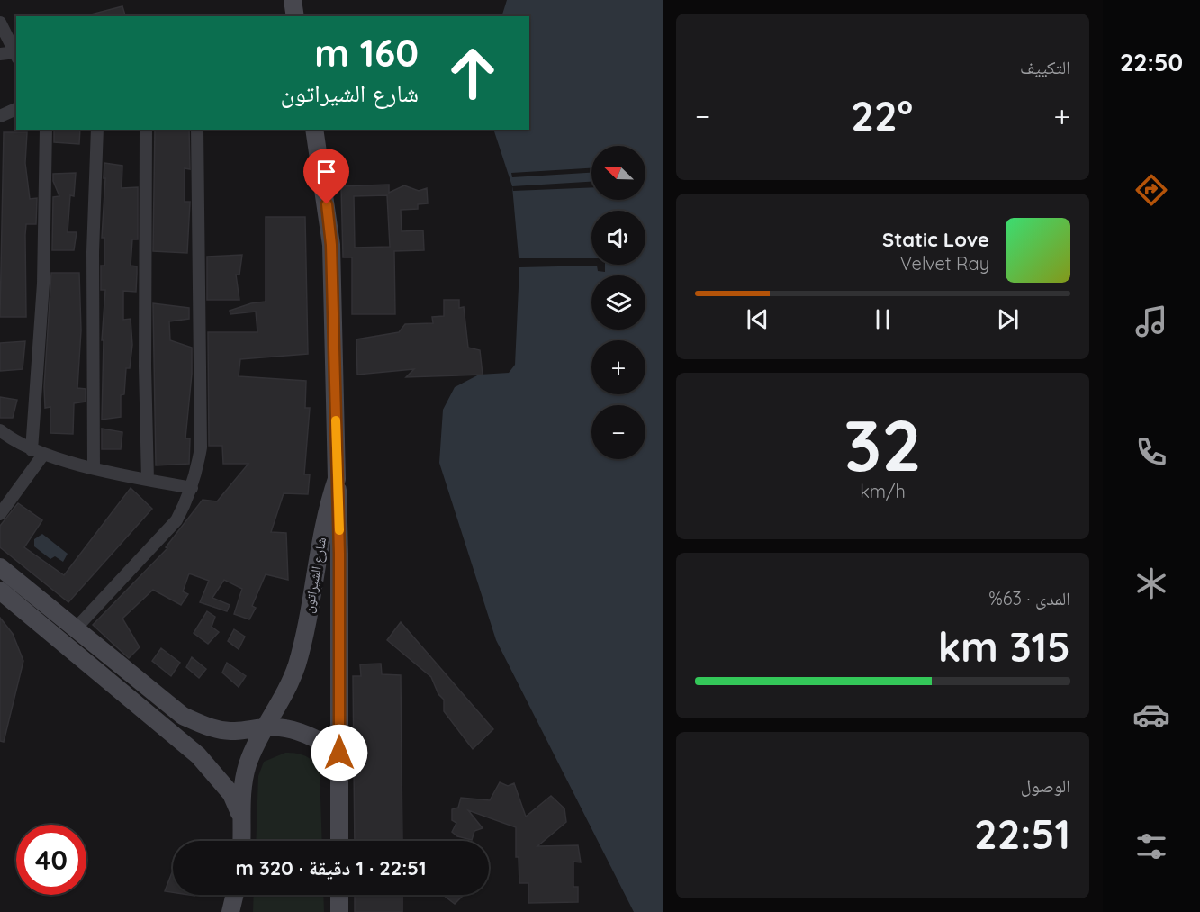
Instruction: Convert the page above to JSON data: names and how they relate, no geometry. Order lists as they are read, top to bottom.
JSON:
{
  "streets": {
    "street": ["شارع الشيراتون"]
  },
  "north": "top left",
  "page": {
    "tabs": "22:50",
    "tile": [
      "التكييف",
      ["32", "km/h"],
      ["المدى · 63%", "315 km"],
      ["الوصول", "22:51"]
    ],
    "turn": ["160 m", "شارع الشيراتون"],
    "heat": ["−", "22°", "+"],
    "map_buttons": ["+", "−"],
    "song": ["Static Love", "Velvet Ray"],
    "limit": "40",
    "trip": "22:51 · 1 دقيقة · 320 m"
  }
}
